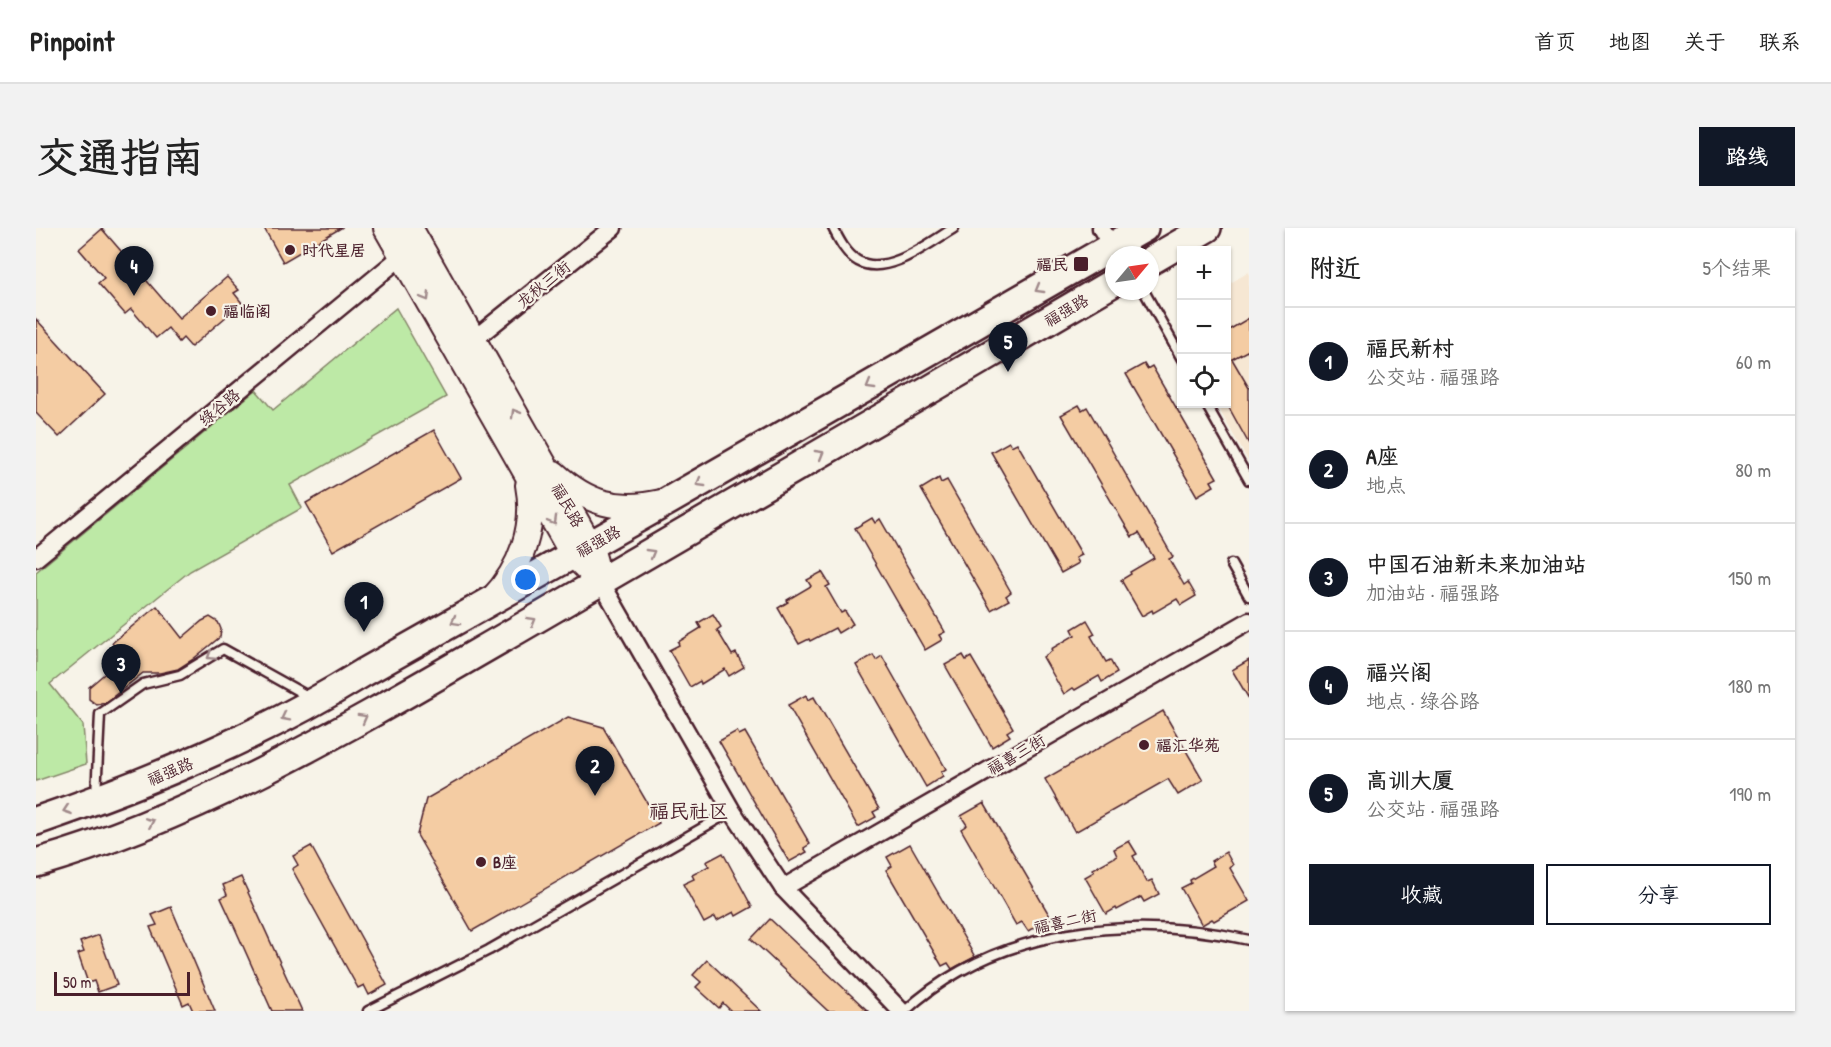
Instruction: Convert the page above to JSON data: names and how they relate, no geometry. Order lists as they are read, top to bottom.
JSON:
{
  "streets": {
    "main road": ["福强路", "福民路"],
    "street": ["龙秋三街", "绿谷路", "福喜三街"],
    "lane": ["福喜二街"]
  },
  "crossings": [
    ["龙秋三街", "福民路"],
    ["福强路", "福民路"],
    ["绿谷路", "福民路"]
  ],
  "districts": ["福民社区"],
  "places": {
    "other": [
      "时代星居",
      "福临阁",
      "福汇华苑",
      "B座"
    ],
    "transit": ["福民"]
  },
  "scale_bar": "50 m",
  "north": "top right",
  "page": {
    "header": "Pinpoint",
    "nav": [
      "首页",
      "地图",
      "关于",
      "联系"
    ],
    "buttons": [
      "路线",
      ["收藏", "分享"]
    ],
    "title": "交通指南",
    "heading": ["附近", "5个结果"],
    "map_buttons": ["+", "−"],
    "pins": [
      "4",
      "5",
      "1",
      "3",
      "2"
    ],
    "list": [
      {
        "mark": "1",
        "name": "福民新村",
        "note": "公交站 · 福强路",
        "value": "60 m"
      },
      {
        "mark": "2",
        "name": "A座",
        "note": "地点",
        "value": "80 m"
      },
      {
        "mark": "3",
        "name": "中国石油新未来加油站",
        "note": "加油站 · 福强路",
        "value": "150 m"
      },
      {
        "mark": "4",
        "name": "福兴阁",
        "note": "地点 · 绿谷路",
        "value": "180 m"
      },
      {
        "mark": "5",
        "name": "高训大厦",
        "note": "公交站 · 福强路",
        "value": "190 m"
      }
    ],
    "scale": "50 m"
  }
}
